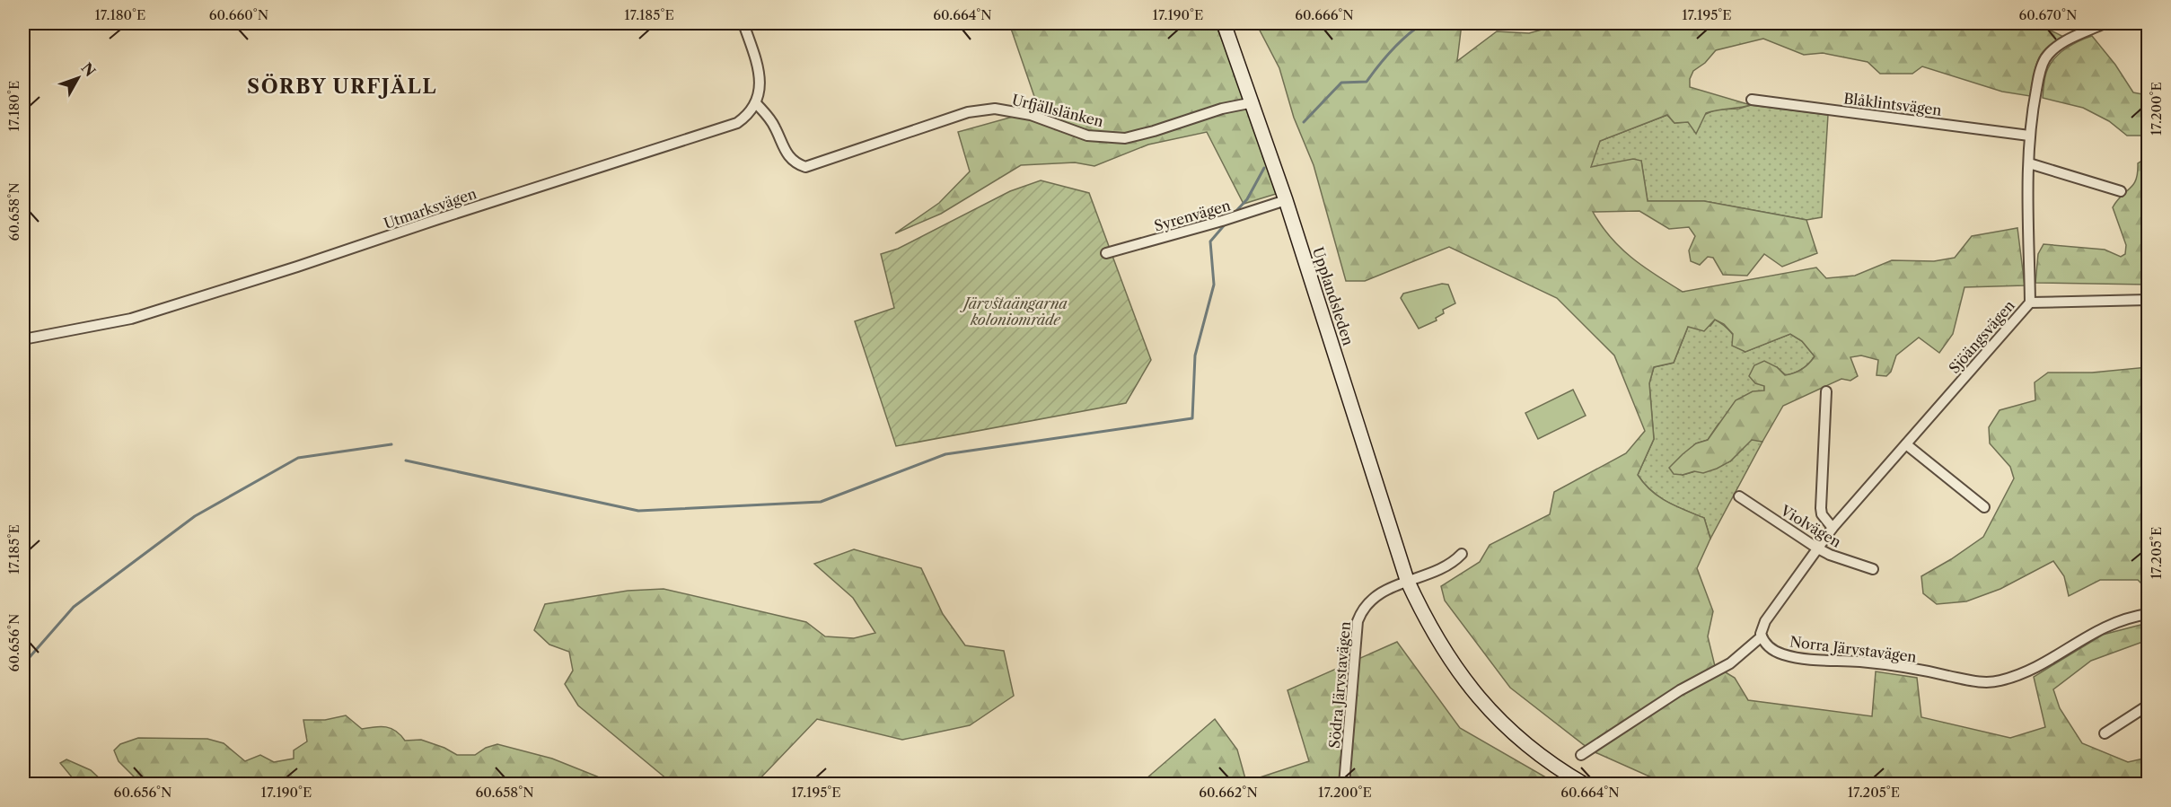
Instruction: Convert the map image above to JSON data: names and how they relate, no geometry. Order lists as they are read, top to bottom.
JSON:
{
  "streets": {
    "street": [
      "Blåklintsvägen",
      "Urfjällslänken",
      "Utmarksvägen",
      "Syrenvägen",
      "Upplandsleden",
      "Sjöängsvägen",
      "Violvägen",
      "Norra Järvstavägen",
      "Södra Järvstavägen"
    ]
  },
  "crossings": [
    ["Blåklintsvägen", "Sjöängsvägen"],
    ["Urfjällslänken", "Utmarksvägen"],
    ["Urfjällslänken", "Upplandsleden"],
    ["Syrenvägen", "Upplandsleden"],
    ["Upplandsleden", "Södra Järvstavägen"],
    ["Sjöängsvägen", "Violvägen"],
    ["Sjöängsvägen", "Norra Järvstavägen"]
  ],
  "districts": ["SÖRBY URFJÄLL"],
  "parks": ["Järvstaängarna koloniområde"],
  "north": "top right",
  "coordinates": [
    "17.180°E",
    "60.660°N",
    "17.185°E",
    "60.664°N",
    "17.190°E",
    "60.666°N",
    "17.195°E",
    "60.670°N",
    "17.200°E",
    "60.658°N",
    "17.205°E",
    "60.656°N",
    "60.662°N"
  ]
}
